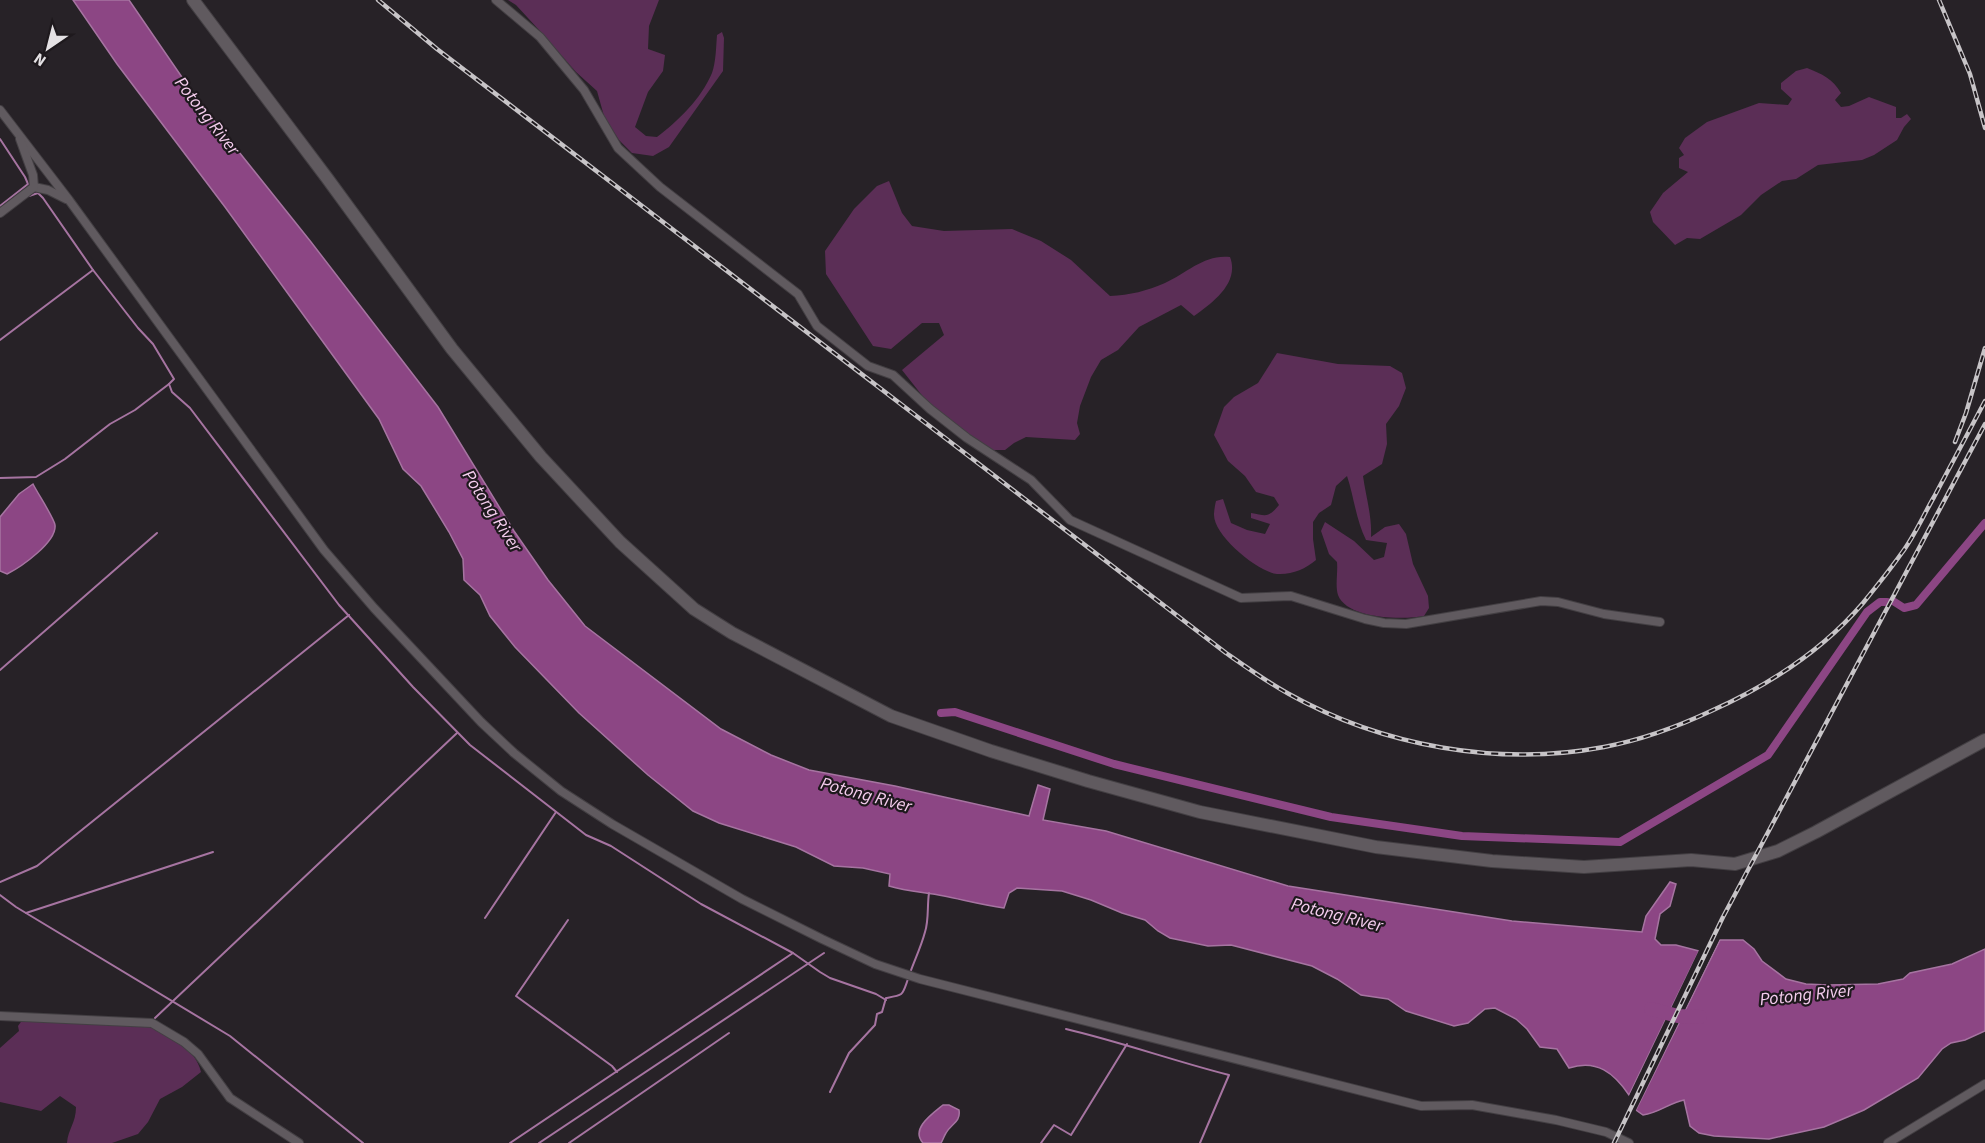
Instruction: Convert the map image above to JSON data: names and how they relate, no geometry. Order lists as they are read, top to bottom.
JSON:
{
  "water": ["Potong River"],
  "north": "bottom left"
}
